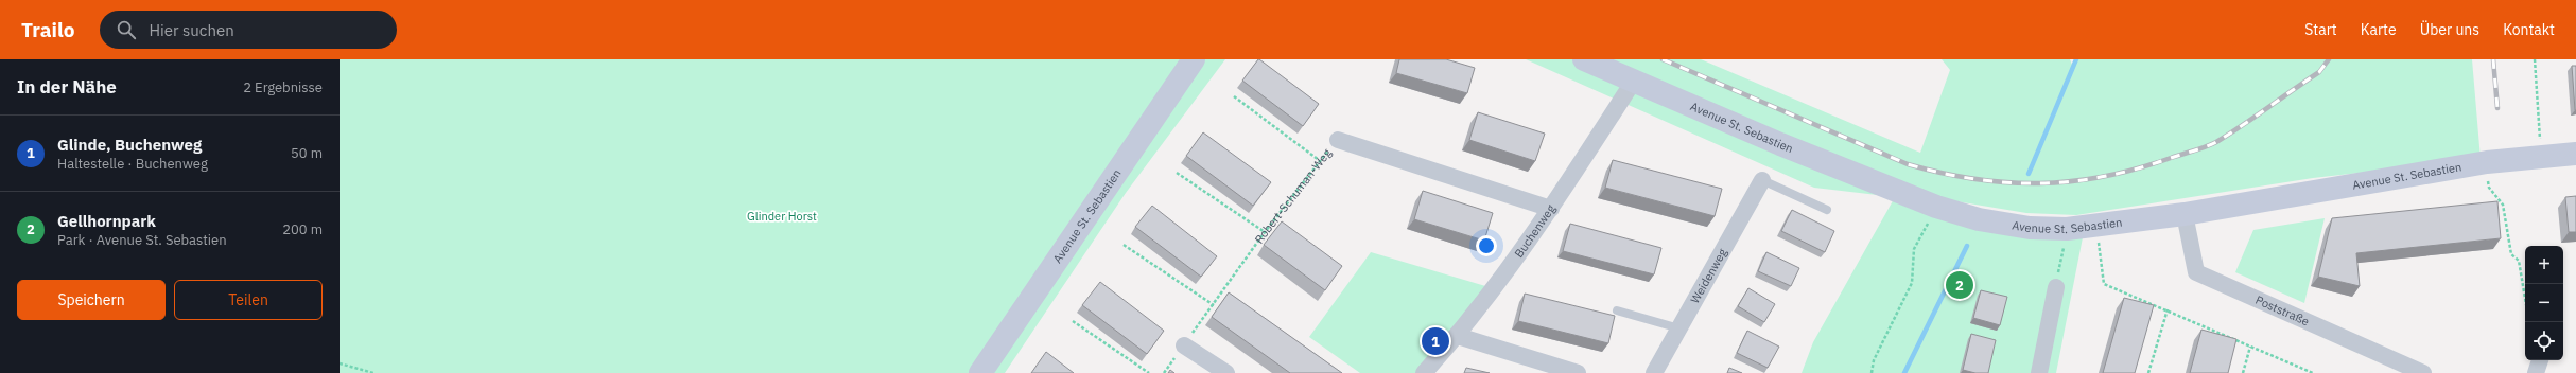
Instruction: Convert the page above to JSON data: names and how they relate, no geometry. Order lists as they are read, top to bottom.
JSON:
{
  "streets": {
    "main road": ["Avenue St. Sebastien"],
    "street": [
      "Robert-Schuman-Weg",
      "Buchenweg",
      "Weidenweg",
      "Poststraße"
    ]
  },
  "crossings": [
    ["Avenue St. Sebastien", "Buchenweg"],
    ["Avenue St. Sebastien", "Poststraße"],
    ["Robert-Schuman-Weg", "Buchenweg"]
  ],
  "parks": ["Glinder Horst"],
  "page": {
    "header": "Trailo",
    "search": "Hier suchen",
    "nav": [
      "Start",
      "Karte",
      "Über uns",
      "Kontakt"
    ],
    "heading": ["In der Nähe", "2 Ergebnisse"],
    "list": [
      {
        "mark": "1",
        "name": "Glinde, Buchenweg",
        "note": "Haltestelle · Buchenweg",
        "value": "50 m"
      },
      {
        "mark": "2",
        "name": "Gellhornpark",
        "note": "Park · Avenue St. Sebastien",
        "value": "200 m"
      }
    ],
    "map_buttons": ["+", "−"],
    "buttons": ["Speichern", "Teilen"],
    "pins": ["2", "1"]
  }
}
